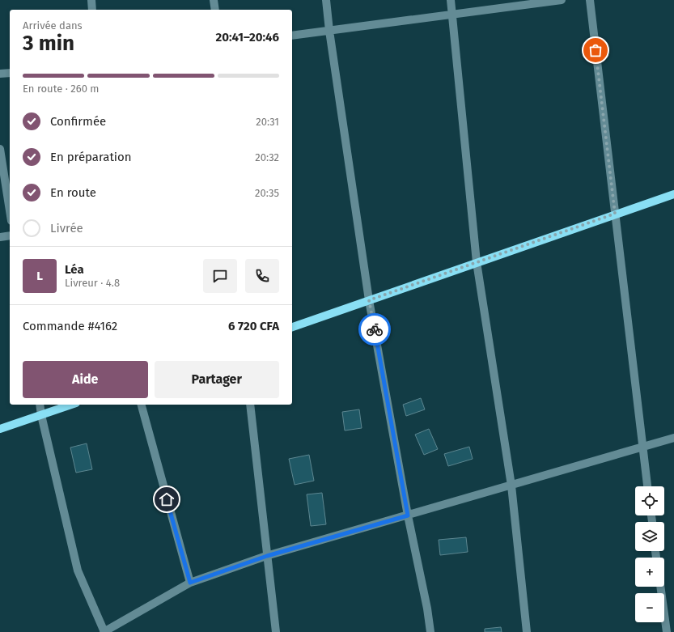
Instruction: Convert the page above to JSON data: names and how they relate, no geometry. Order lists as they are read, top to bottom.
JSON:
{
  "page": {
    "heading": ["3 min", "Arrivée dans", "20:41–20:46"],
    "panel": [
      "Léa",
      "Livreur · 4.8",
      "Commande #4162",
      "6 720 CFA"
    ],
    "bar": "En route · 260 m",
    "list": [
      ["Confirmée", "20:31"],
      ["En préparation", "20:32"],
      ["En route", "20:35"],
      "Livrée"
    ],
    "round": "L",
    "buttons": ["Aide", "Partager"],
    "map_buttons": ["+", "−"]
  }
}
